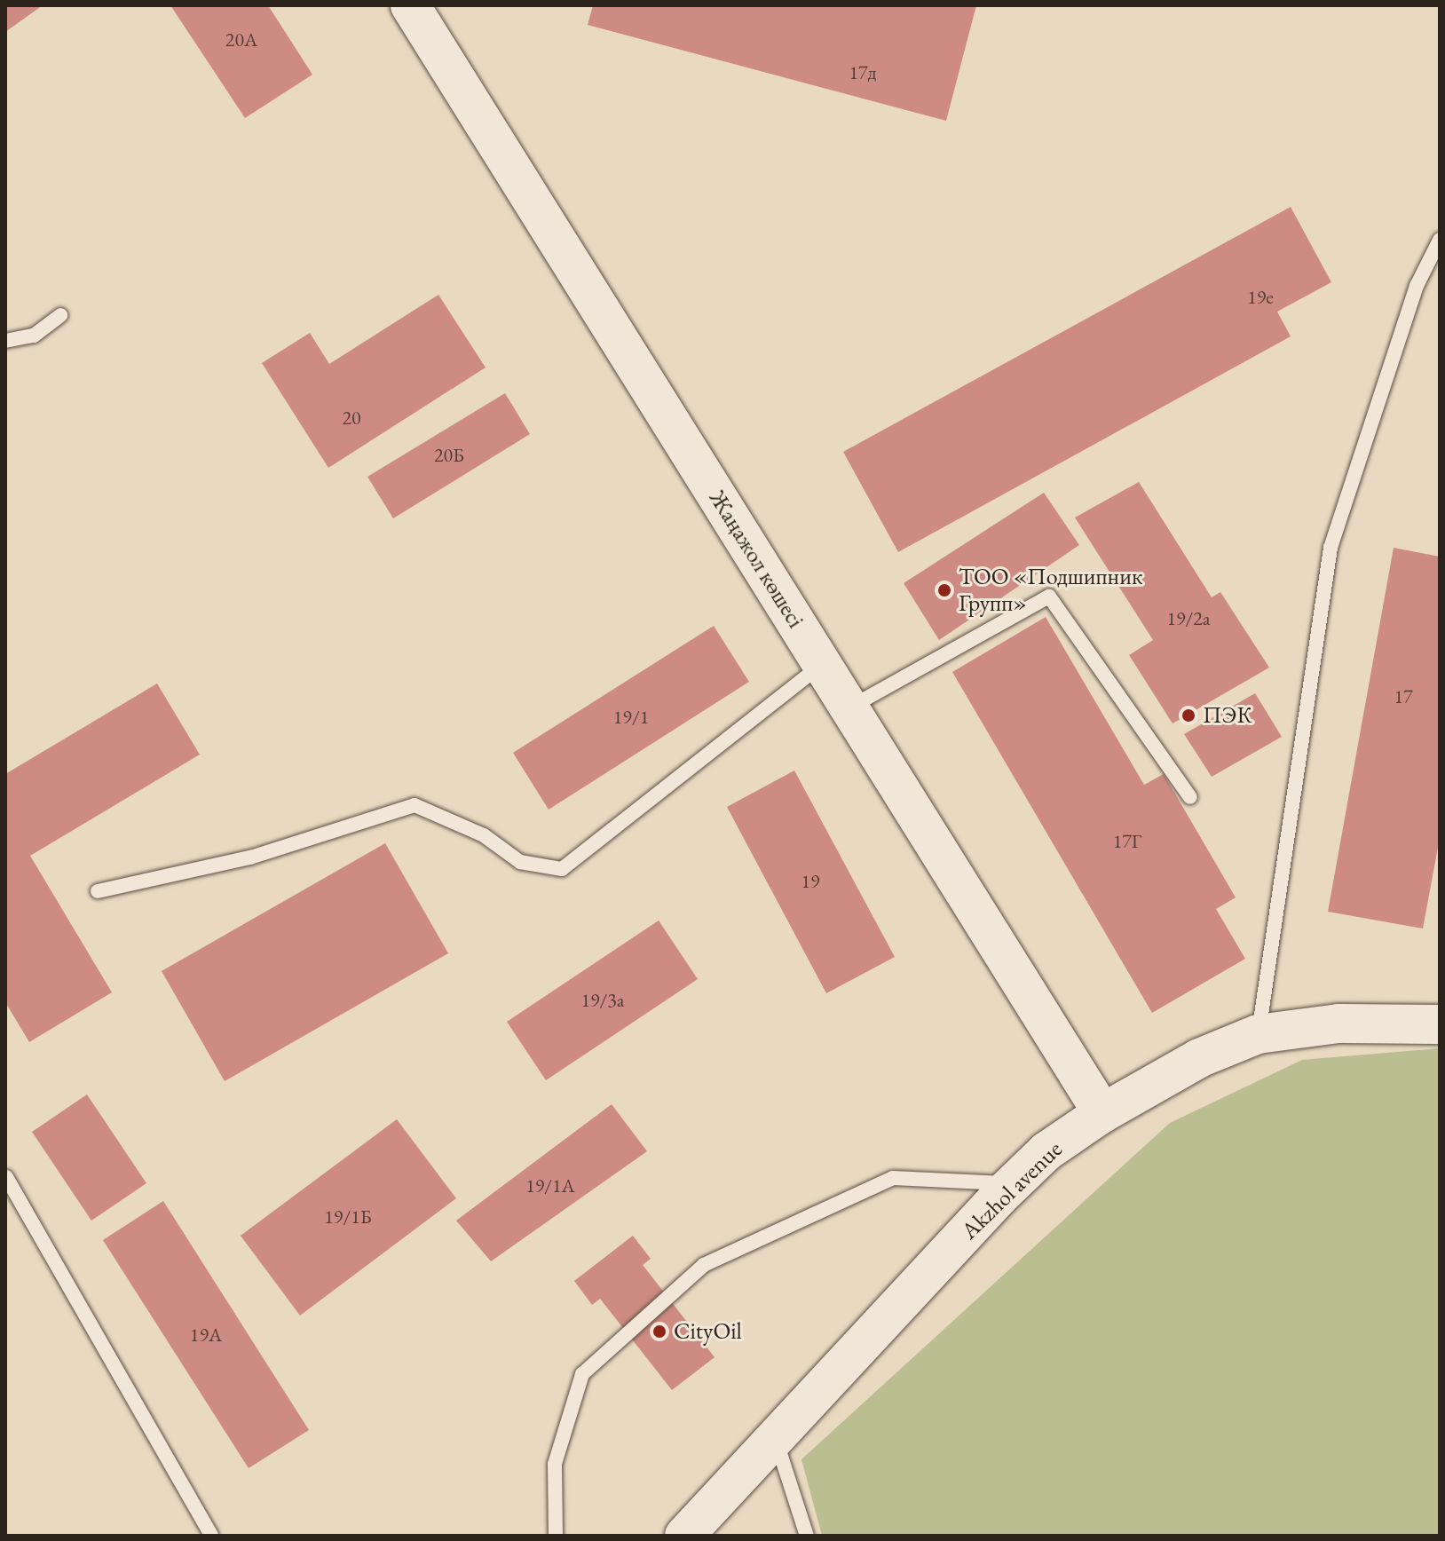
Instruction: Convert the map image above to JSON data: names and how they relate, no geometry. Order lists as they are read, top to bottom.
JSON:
{
  "streets": {
    "main road": ["Жаңажол көшесі", "Akzhol avenue"]
  },
  "crossings": [
    ["Жаңажол көшесі", "Akzhol avenue"]
  ],
  "places": ["ТОО «Подшипник Групп»", "ПЭК", "CityOil"],
  "house_numbers": [
    "20А",
    "17д",
    "19е",
    "20",
    "20Б",
    "19/2а",
    "17",
    "19/1",
    "17Г",
    "19",
    "19/3а",
    "19/1А",
    "19/1Б",
    "19А"
  ]
}
